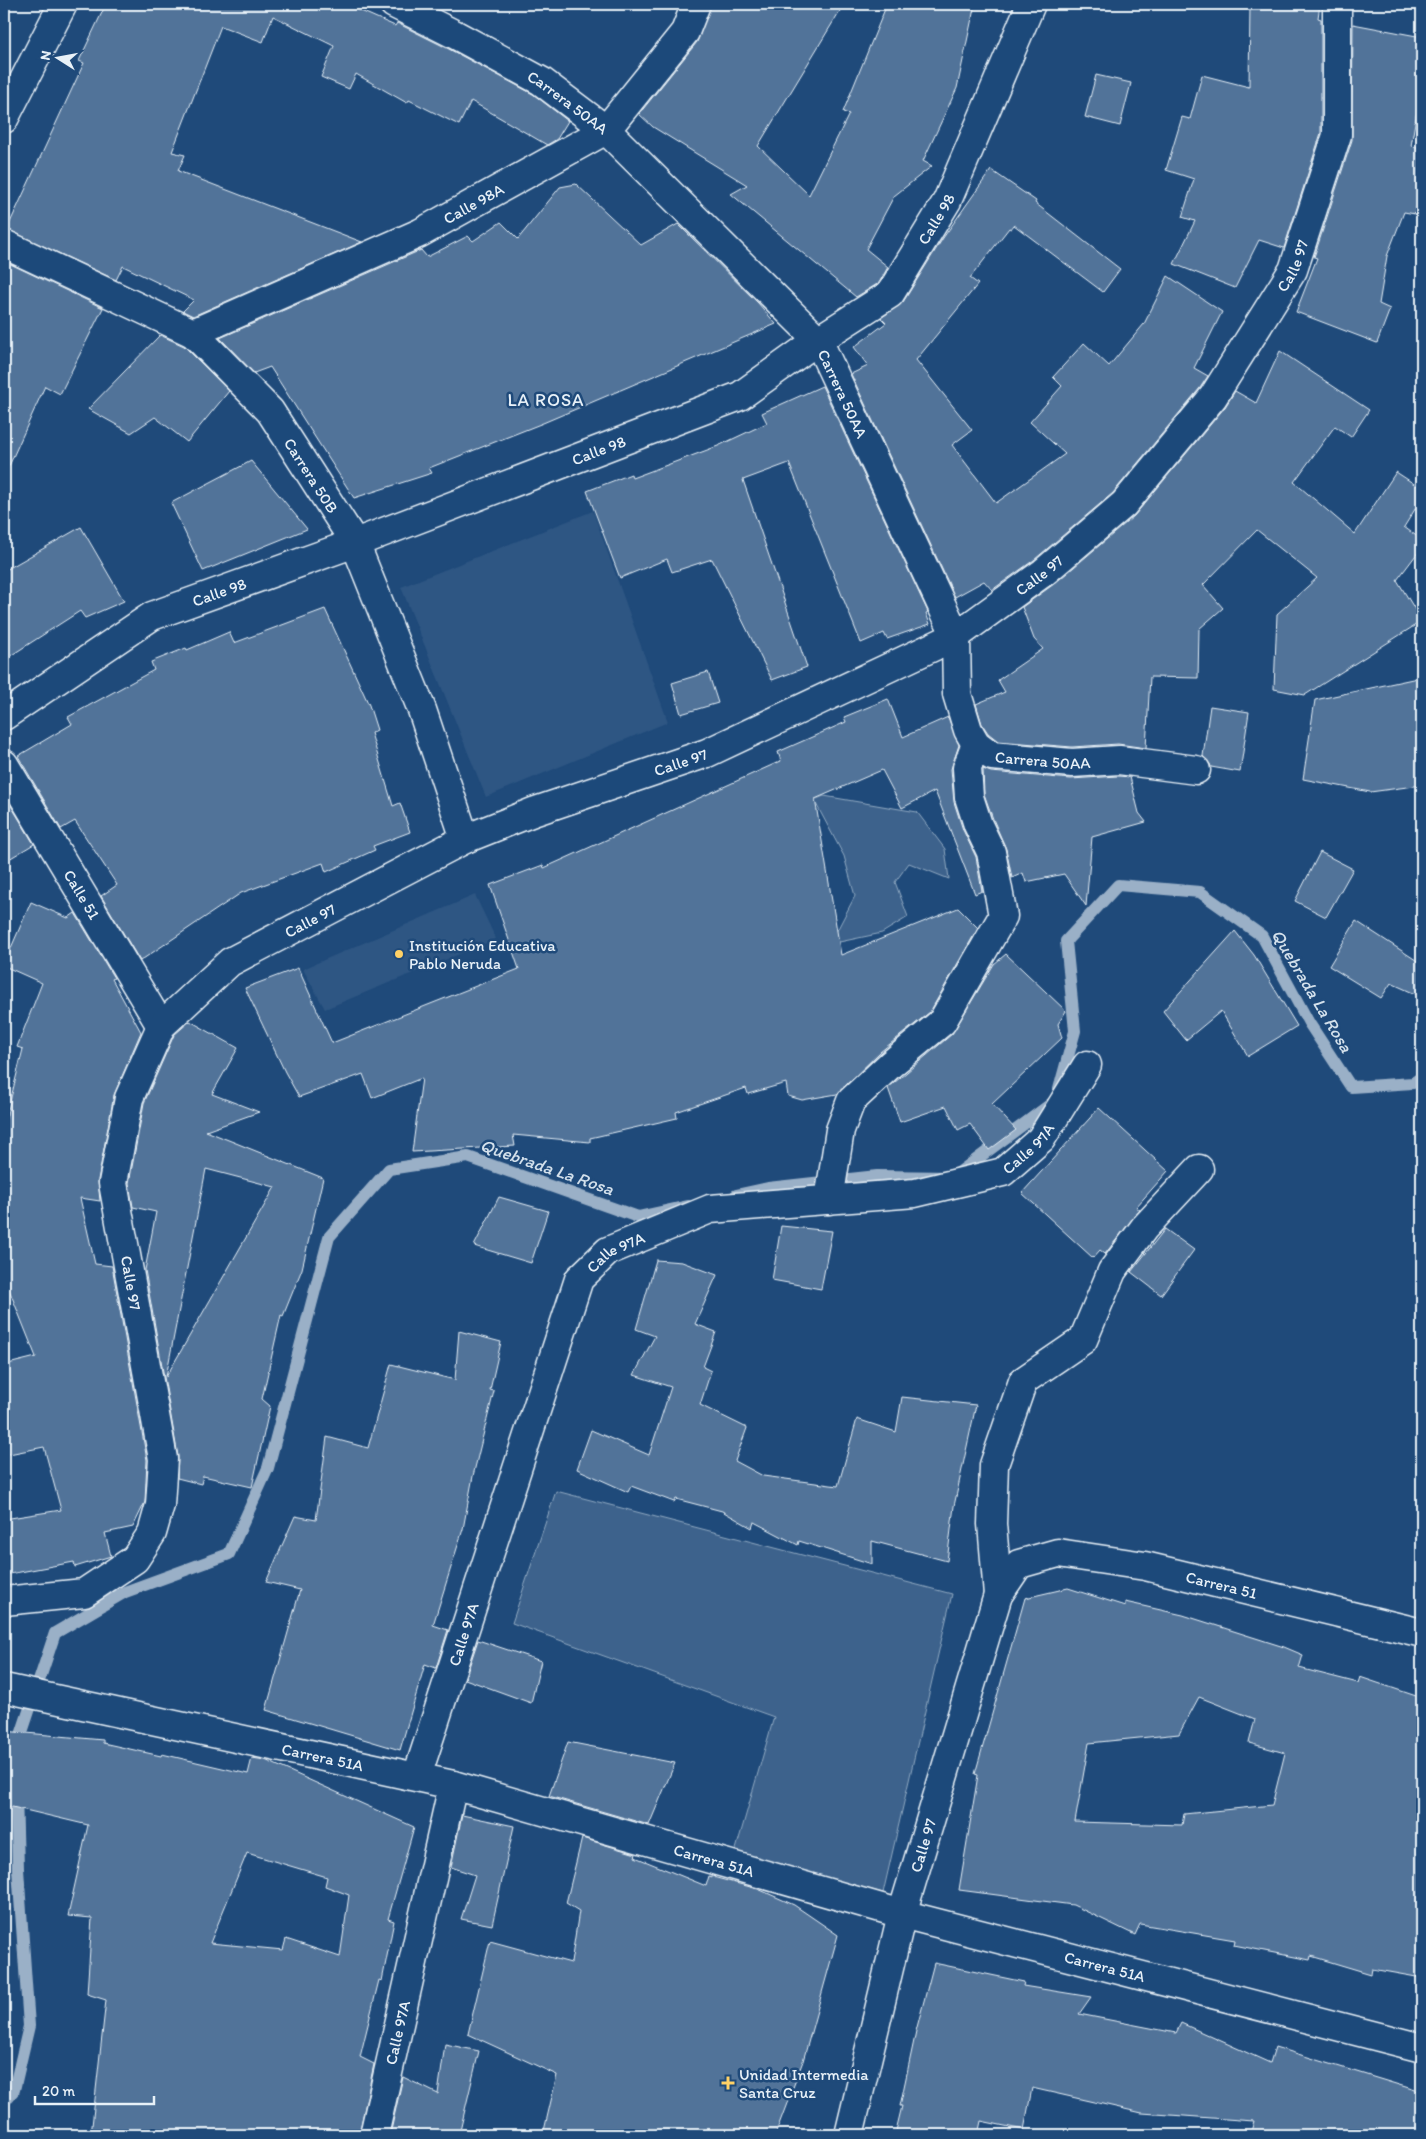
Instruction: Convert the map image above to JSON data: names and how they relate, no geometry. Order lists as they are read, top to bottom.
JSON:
{
  "streets": {
    "street": [
      "Carrera 50AA",
      "Calle 98A",
      "Calle 98",
      "Calle 97",
      "Carrera 50B",
      "Calle 51",
      "Calle 97A",
      "Carrera 51",
      "Carrera 51A"
    ]
  },
  "crossings": [
    ["Carrera 50AA", "Calle 98A"],
    ["Carrera 50AA", "Calle 98"],
    ["Carrera 50AA", "Calle 97"],
    ["Calle 98A", "Carrera 50B"],
    ["Calle 98", "Carrera 50B"],
    ["Calle 97", "Carrera 50B"],
    ["Calle 97", "Calle 51"],
    ["Calle 97", "Carrera 51"],
    ["Calle 97", "Carrera 51A"],
    ["Calle 97A", "Carrera 51A"]
  ],
  "districts": ["LA ROSA"],
  "water": ["Quebrada La Rosa"],
  "places": {
    "other": ["Institución Educativa Pablo Neruda"],
    "health": ["Unidad Intermedia Santa Cruz"]
  },
  "scale_bar": "20 m",
  "north": "left"
}
